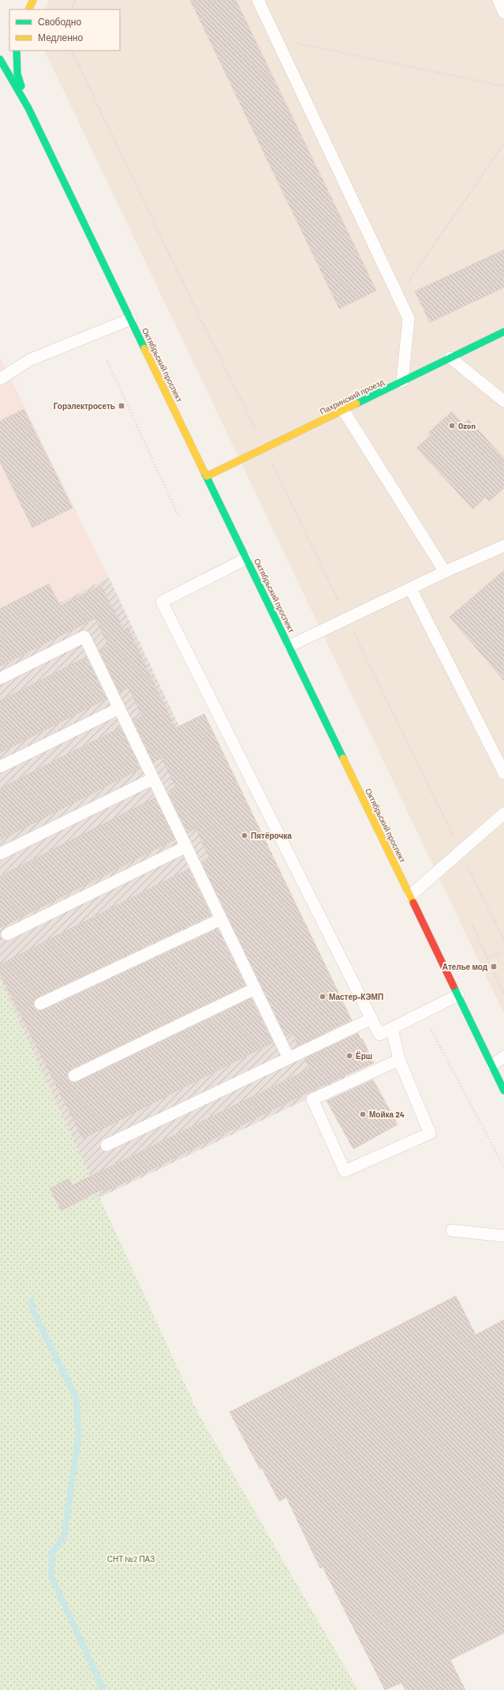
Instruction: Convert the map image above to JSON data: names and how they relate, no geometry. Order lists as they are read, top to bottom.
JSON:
{
  "streets": {
    "main road": ["Октябрьский проспект", "Пахринский проезд"]
  },
  "crossings": [
    ["Октябрьский проспект", "Пахринский проезд"]
  ],
  "parks": ["СНТ №2 ПАЗ"],
  "places": {
    "transit": ["Горэлектросеть", "Ателье мод"],
    "other": [
      "Ozon",
      "Пятёрочка",
      "Мастер-КЭМП",
      "Ёрш",
      "Мойка 24"
    ]
  },
  "legend": ["Свободно", "Медленно"]
}
